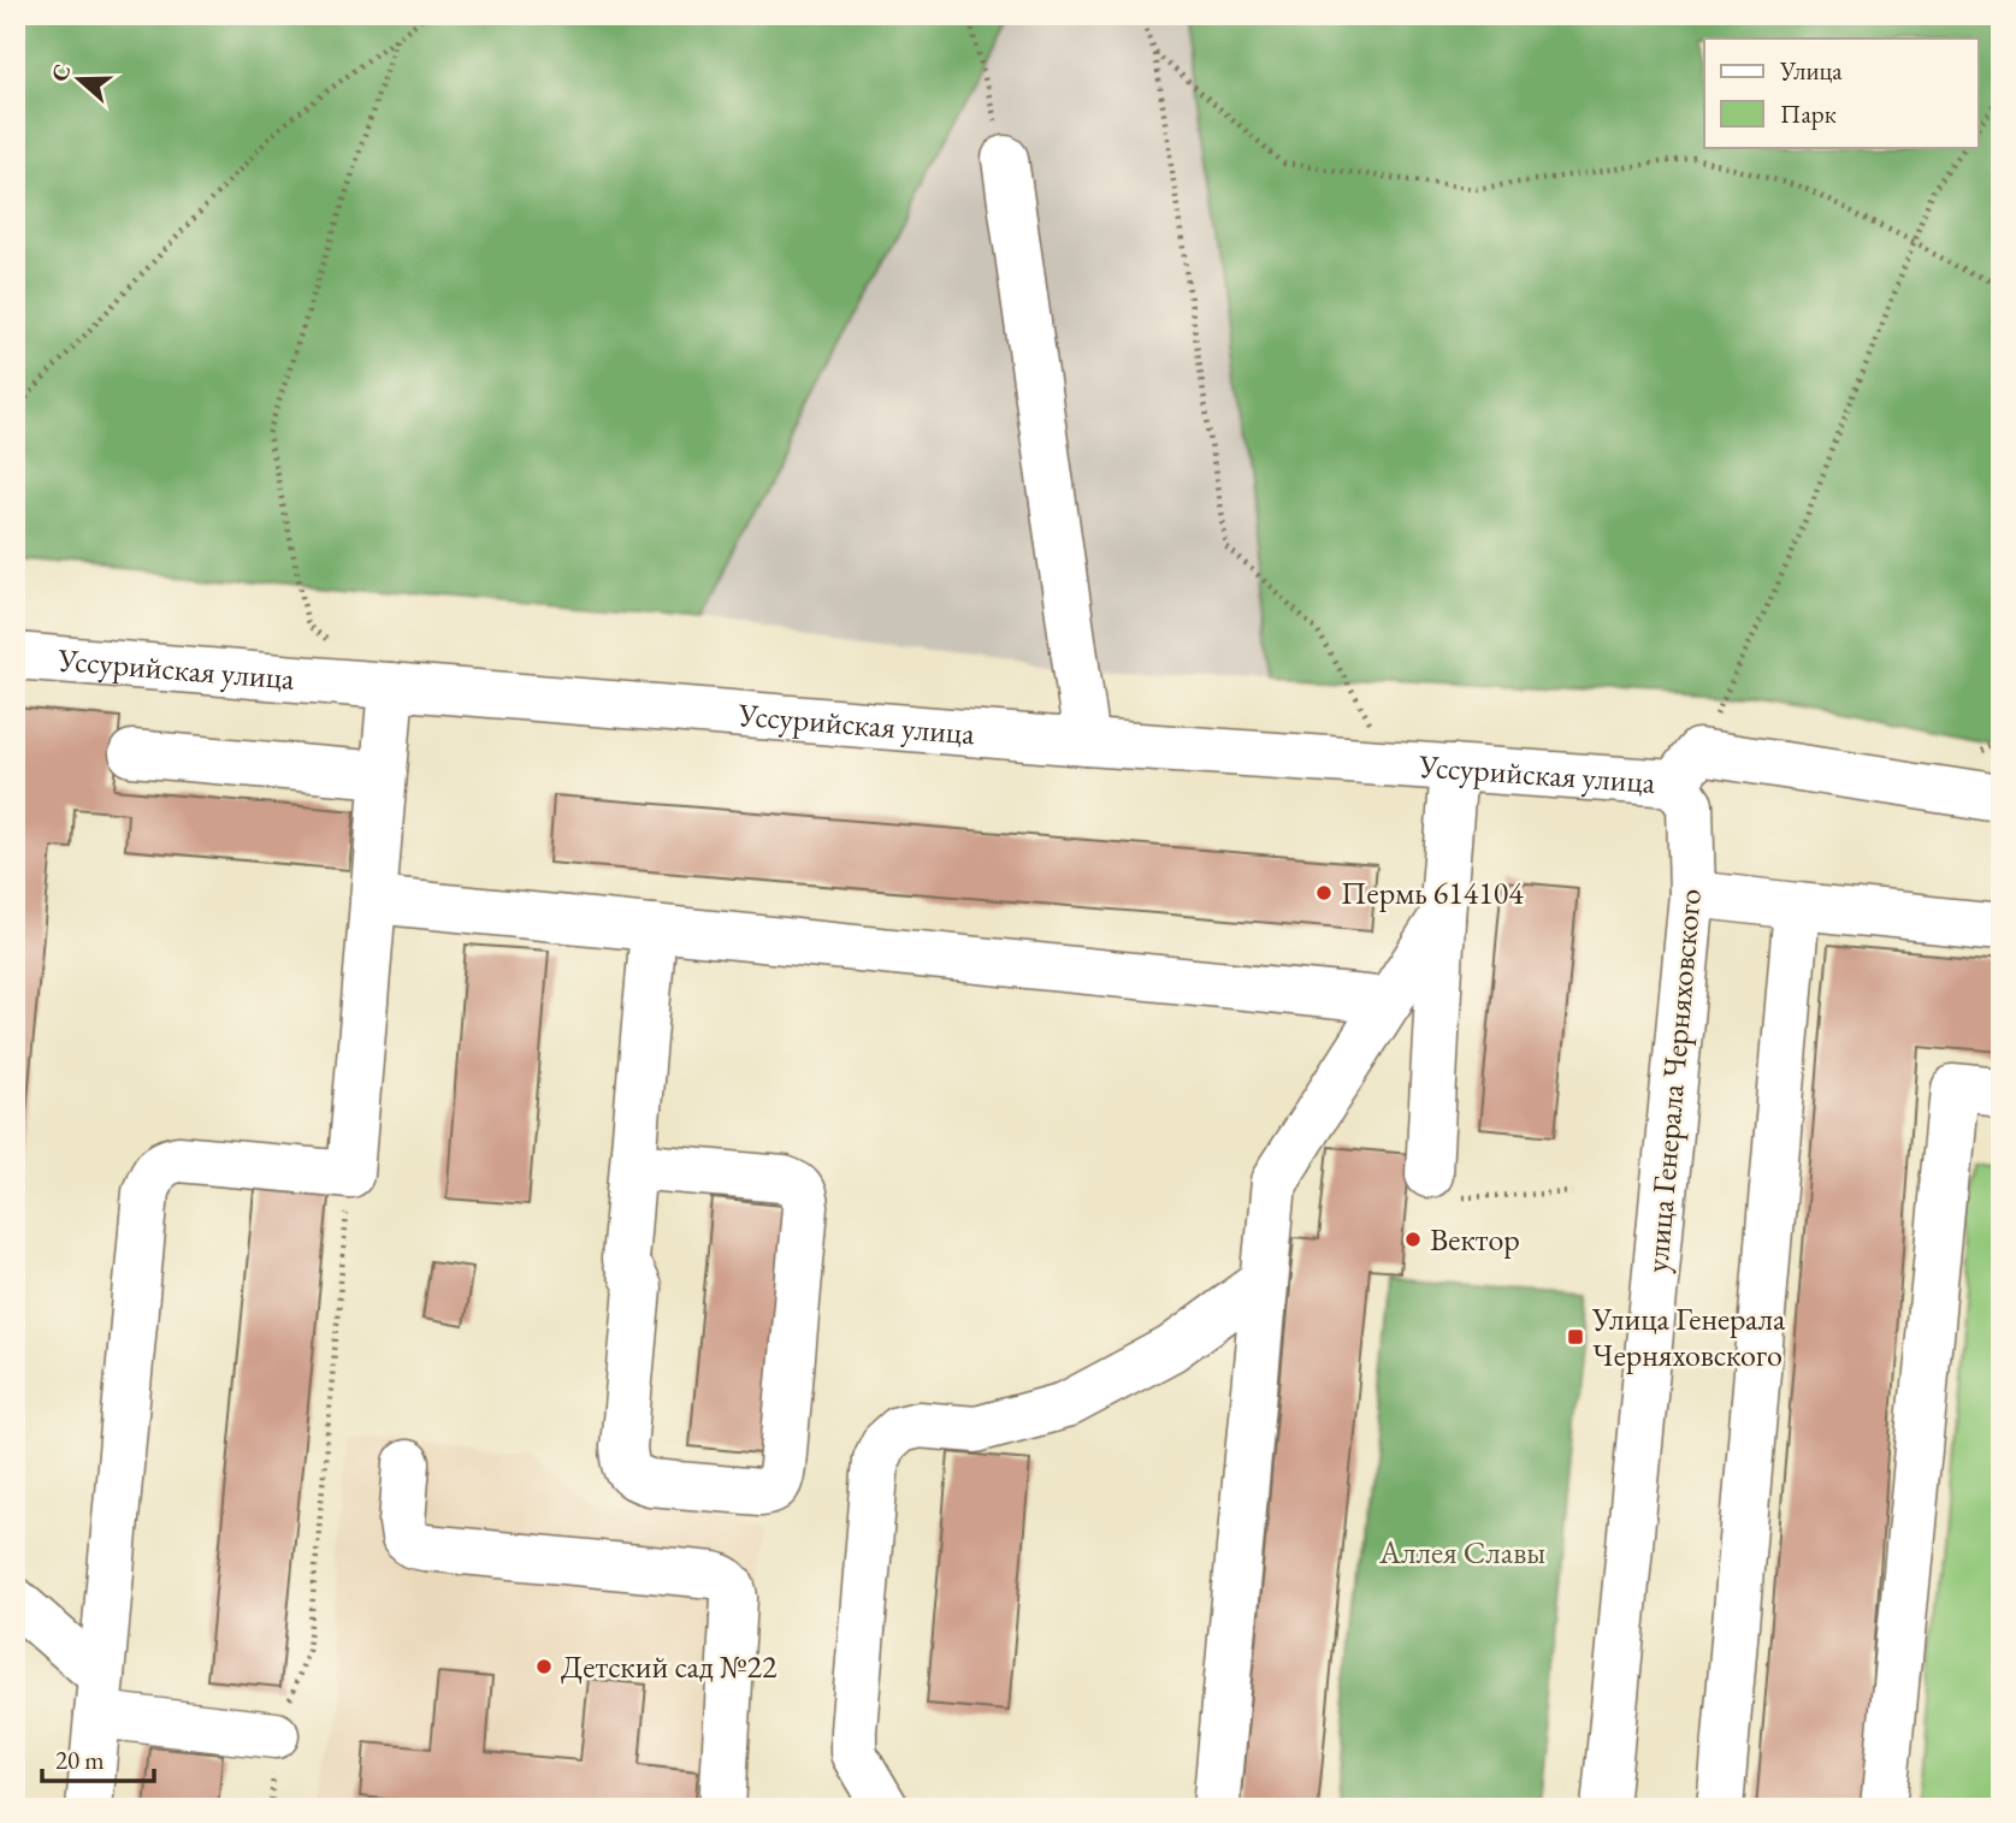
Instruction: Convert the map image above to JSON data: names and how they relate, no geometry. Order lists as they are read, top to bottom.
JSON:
{
  "streets": {
    "street": ["Уссурийская улица", "улица Генерала Черняховского"]
  },
  "crossings": [
    ["Уссурийская улица", "улица Генерала Черняховского"]
  ],
  "parks": ["Аллея Славы"],
  "places": {
    "other": ["Пермь 614104", "Вектор", "Детский сад №22"],
    "transit": ["Улица Генерала Черняховского"]
  },
  "legend": ["Улица", "Парк"],
  "scale_bar": "20 m",
  "north": "left"
}
